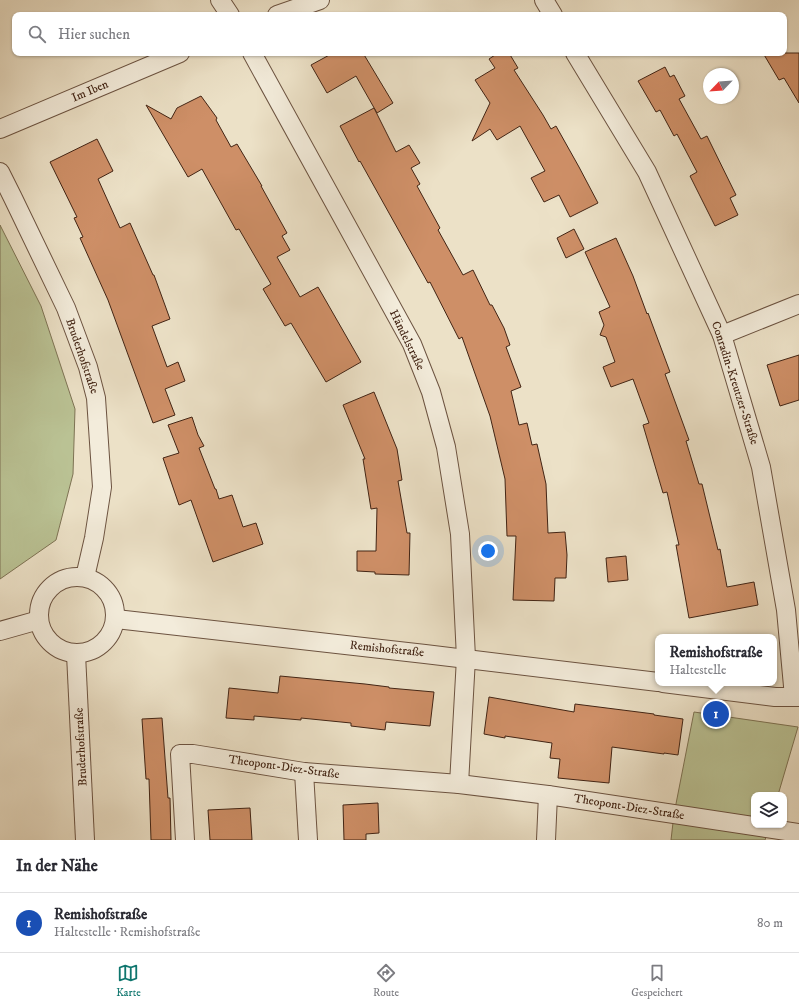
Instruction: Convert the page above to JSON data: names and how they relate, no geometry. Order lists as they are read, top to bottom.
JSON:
{
  "streets": {
    "street": [
      "Im Iben",
      "Händelstraße",
      "Bruderhofstraße",
      "Conradin-Kreutzer-Straße",
      "Remishofstraße",
      "Theopont-Diez-Straße"
    ]
  },
  "crossings": [
    ["Händelstraße", "Remishofstraße"],
    ["Bruderhofstraße", "Remishofstraße"]
  ],
  "north": "bottom left",
  "page": {
    "search": "Hier suchen",
    "popup": ["Remishofstraße", "Haltestelle"],
    "pins": "1",
    "heading": "In der Nähe",
    "list": [
      {
        "mark": "1",
        "name": "Remishofstraße",
        "note": "Haltestelle · Remishofstraße",
        "value": "80 m"
      }
    ],
    "nav": ["Karte", "Route", "Gespeichert"]
  }
}
